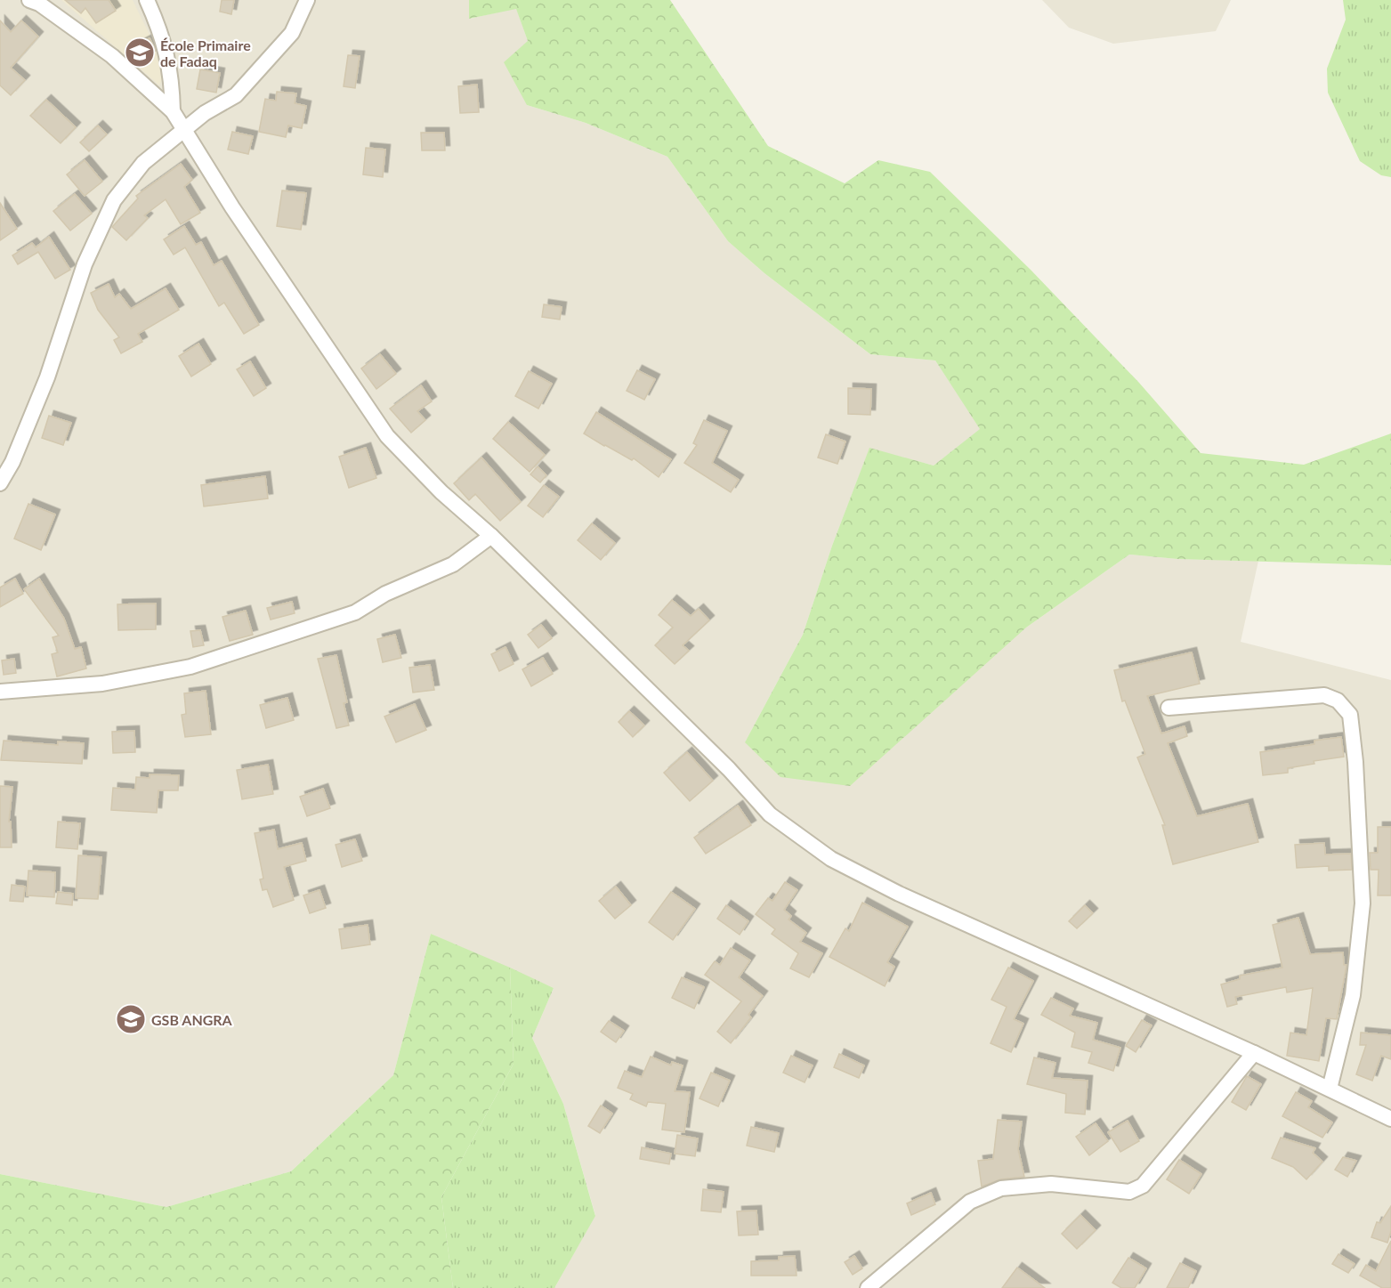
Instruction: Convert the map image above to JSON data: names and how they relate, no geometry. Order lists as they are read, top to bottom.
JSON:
{
  "places": {
    "school or university": ["École Primaire de Fadaq", "GSB ANGRA"]
  }
}
